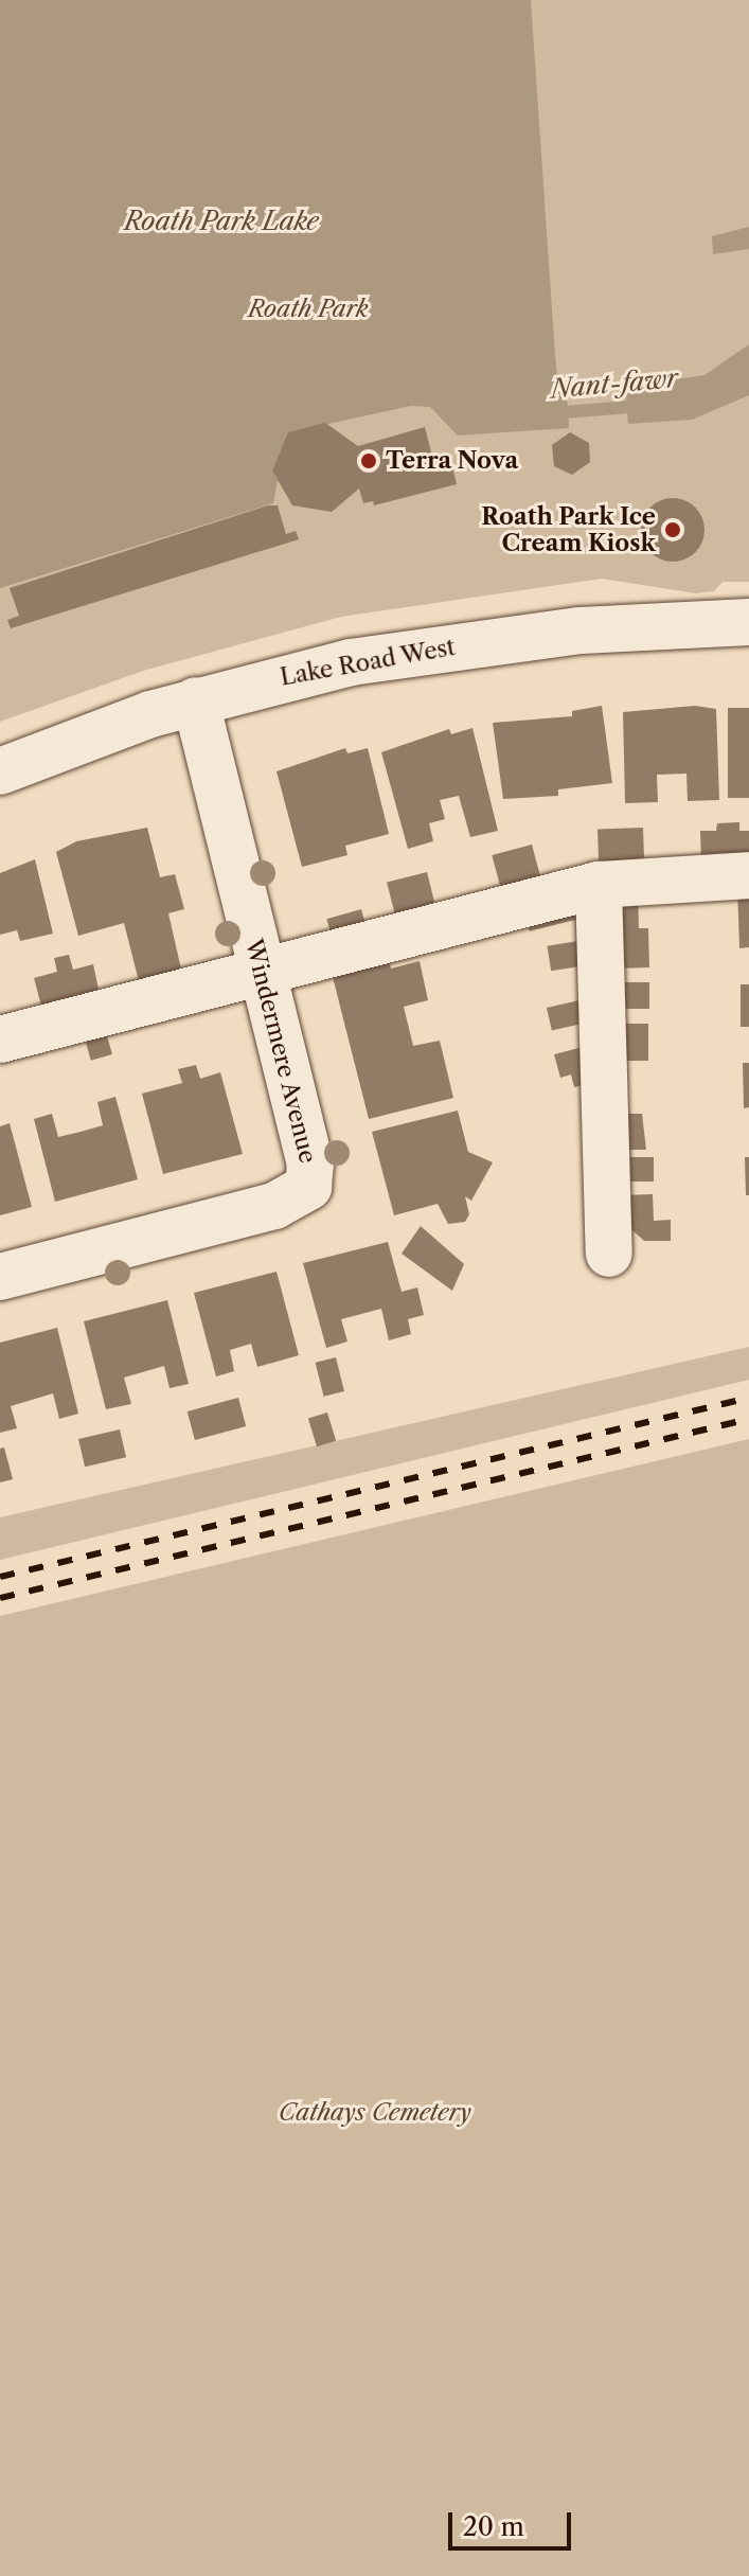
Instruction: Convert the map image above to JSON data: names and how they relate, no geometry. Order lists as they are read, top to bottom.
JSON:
{
  "streets": {
    "street": ["Lake Road West", "Windermere Avenue"]
  },
  "crossings": [
    ["Lake Road West", "Windermere Avenue"]
  ],
  "water": ["Roath Park Lake", "Nant-fawr"],
  "parks": ["Roath Park", "Cathays Cemetery"],
  "places": ["Terra Nova", "Roath Park Ice Cream Kiosk"],
  "scale_bar": "20 m"
}
